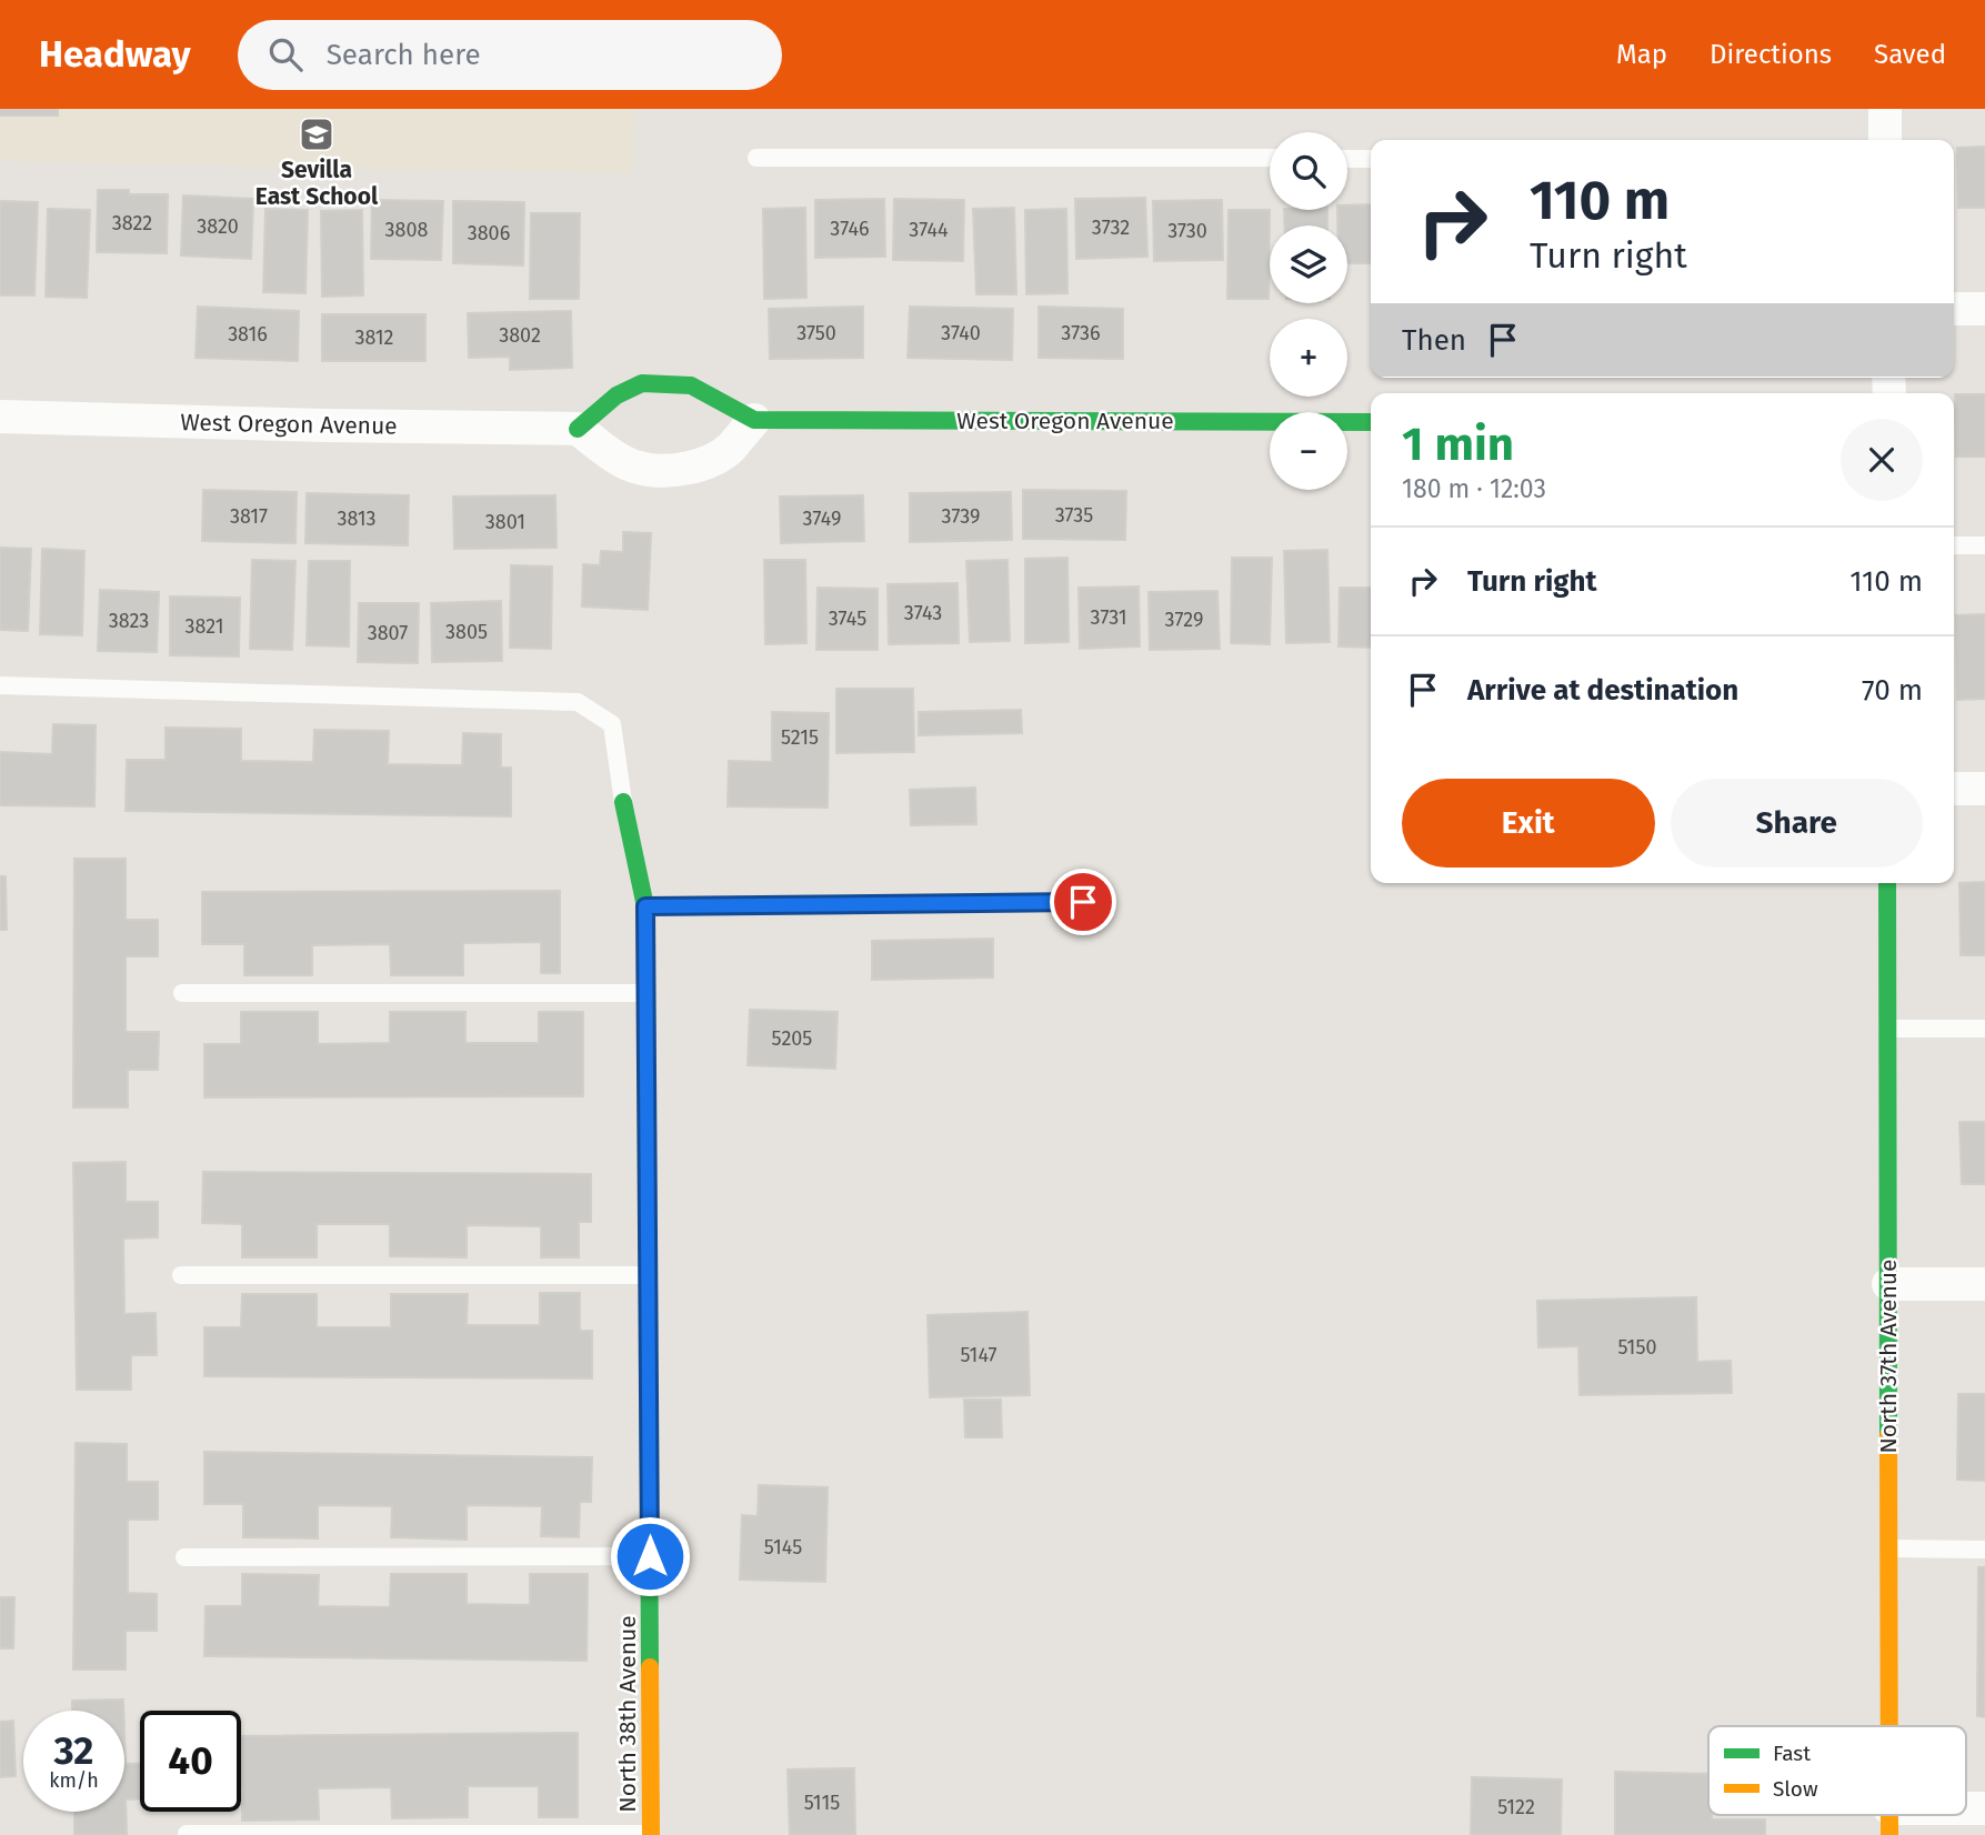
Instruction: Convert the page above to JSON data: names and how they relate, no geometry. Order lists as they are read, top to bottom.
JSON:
{
  "streets": {
    "street": ["West Oregon Avenue", "North 37th Avenue", "North 38th Avenue"]
  },
  "places": {
    "school or university": ["Sevilla East School"]
  },
  "house_numbers": [
    "3822",
    "3820",
    "3732",
    "3746",
    "3808",
    "3744",
    "3730",
    "3806",
    "3750",
    "3740",
    "3736",
    "3816",
    "3802",
    "3812",
    "3735",
    "3817",
    "3739",
    "3813",
    "3749",
    "3801",
    "3743",
    "3731",
    "3745",
    "3729",
    "3823",
    "3821",
    "3805",
    "3807",
    "5215",
    "5205",
    "5150",
    "5147",
    "5145",
    "5115",
    "5122"
  ],
  "legend": ["Fast", "Slow"],
  "page": {
    "header": "Headway",
    "search": "Search here",
    "nav": ["Map", "Directions", "Saved"],
    "map_buttons": ["+", "−"],
    "turn": ["110 m", "Turn right"],
    "then": "Then",
    "heading": ["1 min", "180 m · 12:03"],
    "list": [
      {
        "name": "Turn right",
        "value": "110 m"
      },
      {
        "name": "Arrive at destination",
        "value": "70 m"
      }
    ],
    "buttons": ["Exit", "Share"],
    "speed": "32 km/h",
    "limit": "40"
  }
}
